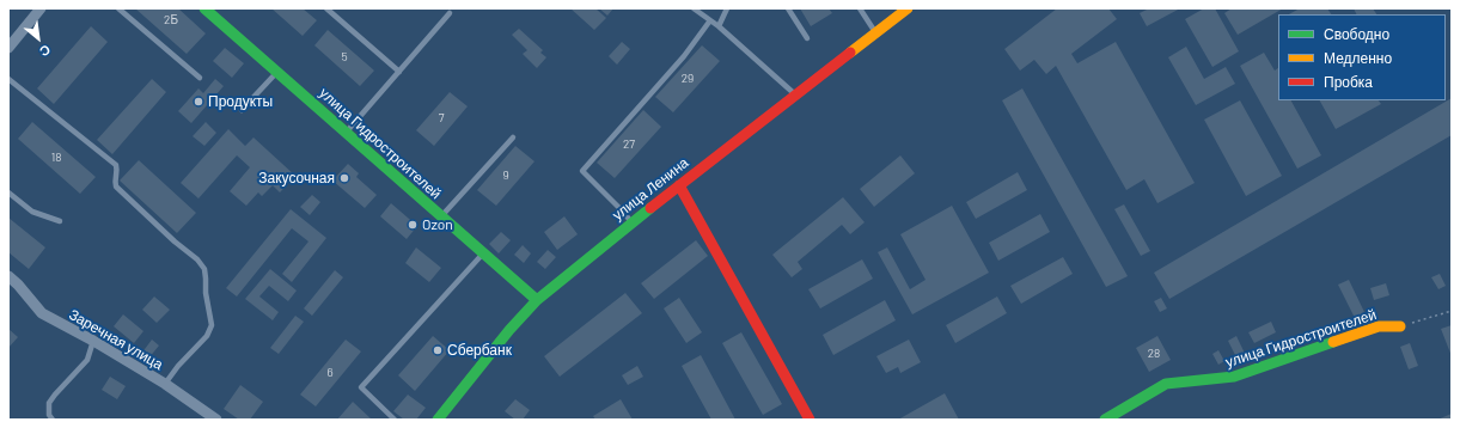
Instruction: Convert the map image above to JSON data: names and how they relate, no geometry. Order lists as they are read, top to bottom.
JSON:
{
  "streets": {
    "street": ["улица Гидростроителей", "улица Ленина", "Заречная улица"]
  },
  "crossings": [
    ["улица Гидростроителей", "улица Ленина"]
  ],
  "places": [
    "Продукты",
    "Закусочная",
    "Ozon",
    "Сбербанк"
  ],
  "house_numbers": [
    "2Б",
    "5",
    "29",
    "7",
    "27",
    "18",
    "9",
    "28",
    "6"
  ],
  "legend": ["Свободно", "Медленно", "Пробка"],
  "north": "bottom right"
}
